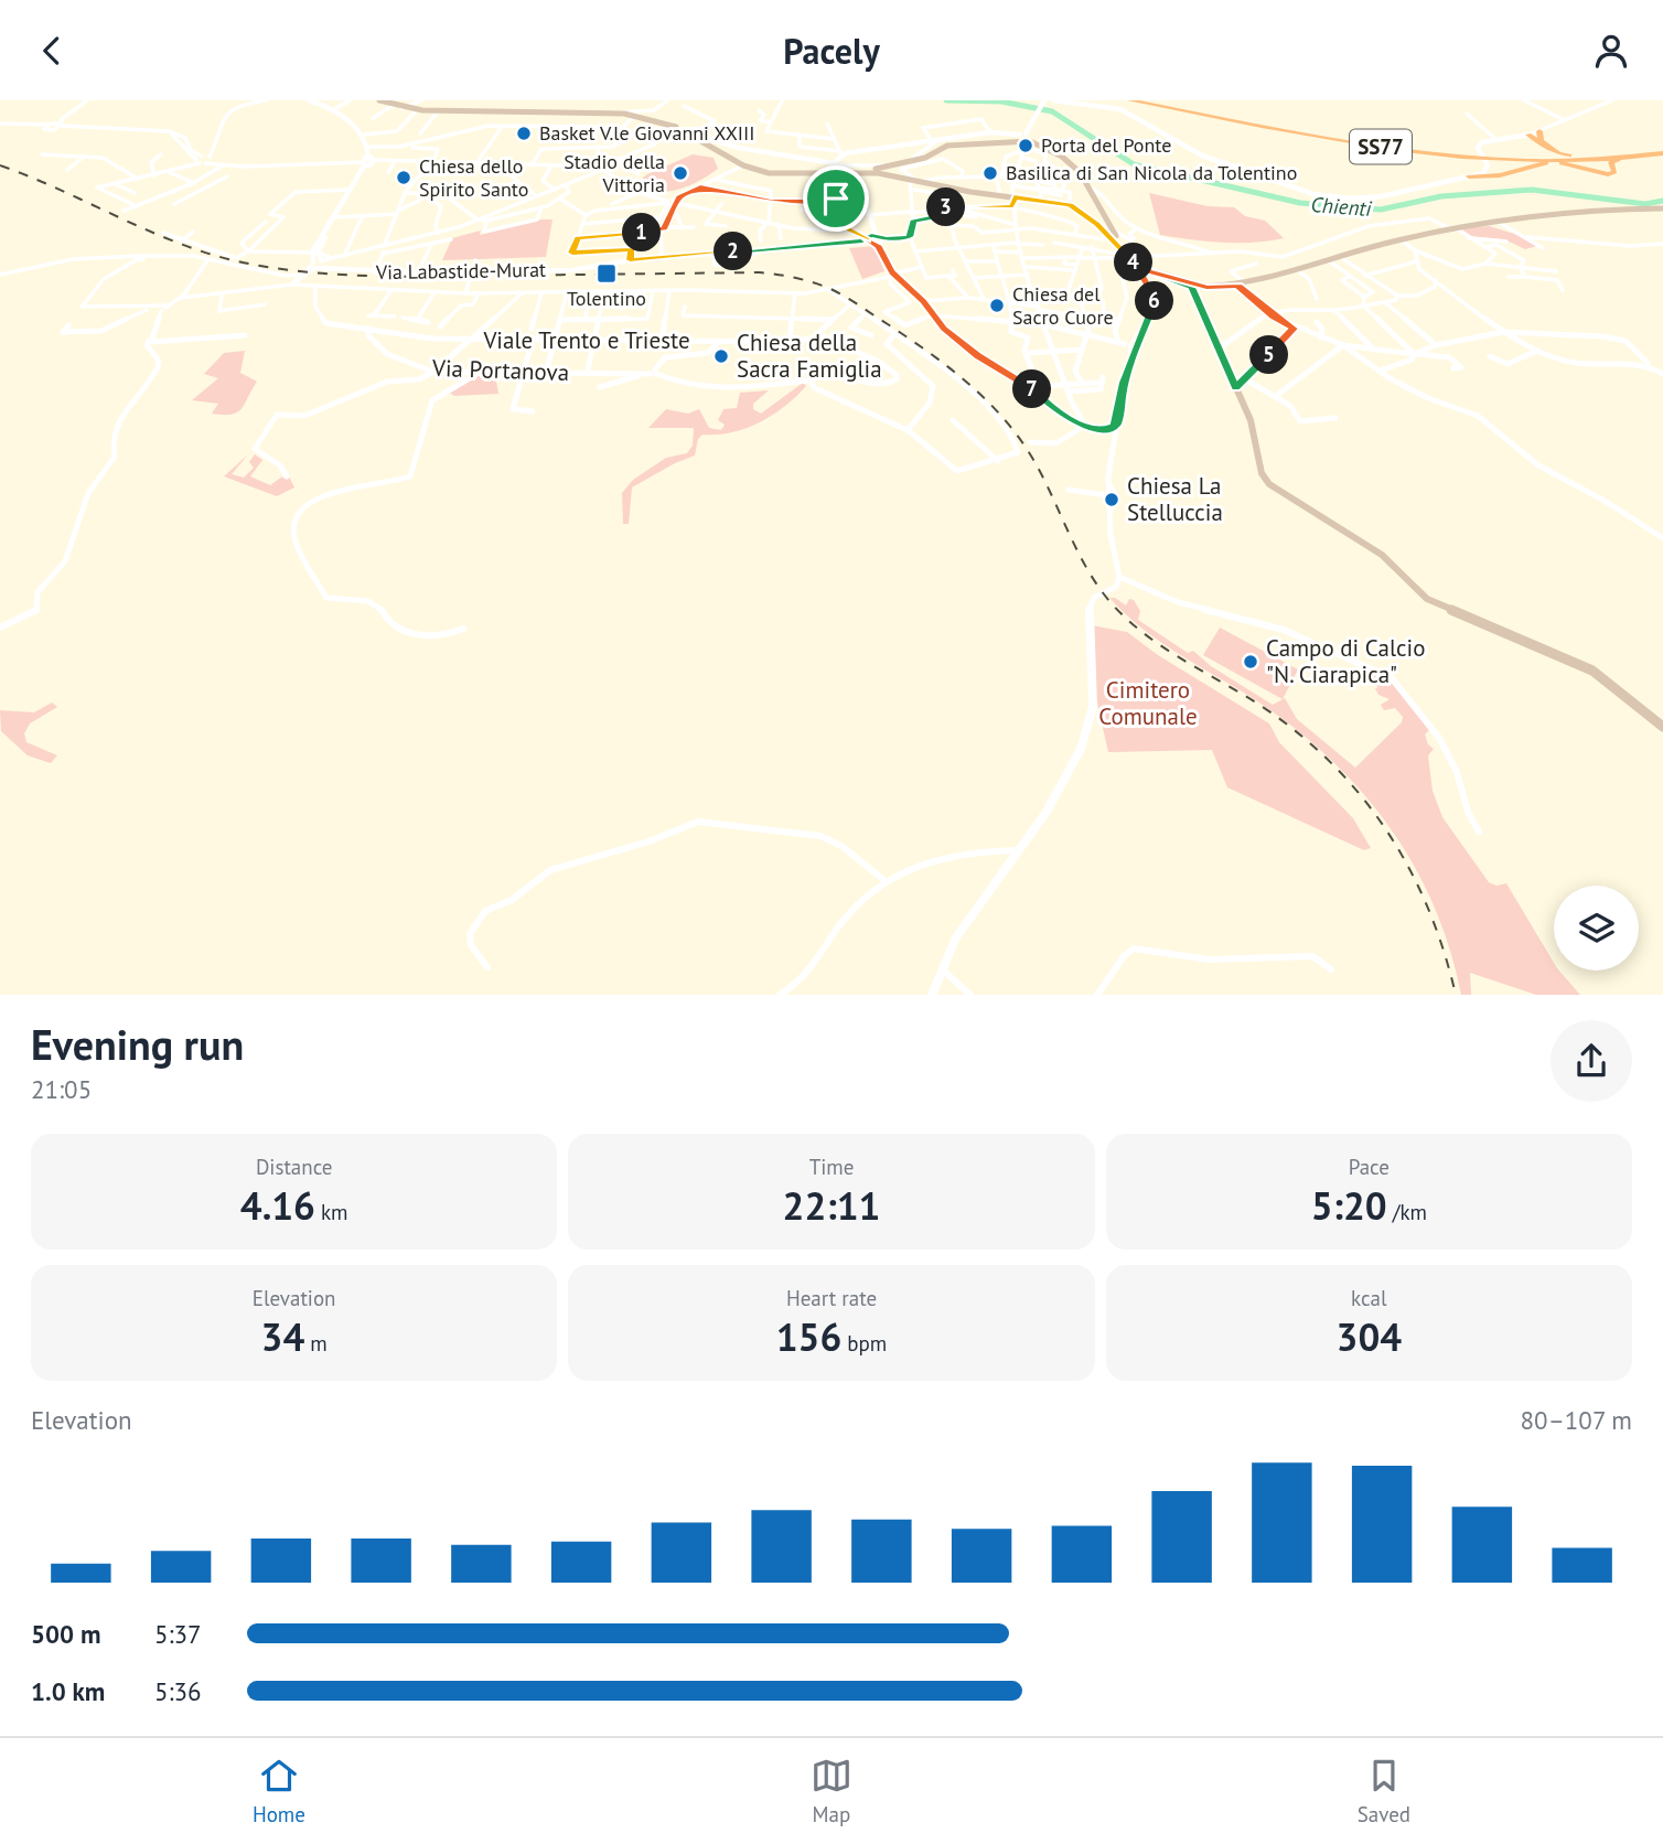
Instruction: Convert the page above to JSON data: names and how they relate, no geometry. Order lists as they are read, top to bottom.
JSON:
{
  "streets": {
    "highway": ["SS77"],
    "street": ["Via Labastide-Murat", "Viale Trento e Trieste", "Via Portanova"]
  },
  "crossings": [
    ["Viale Trento e Trieste", "Via Portanova"]
  ],
  "water": ["Chienti"],
  "parks": ["Cimitero Comunale"],
  "places": {
    "other": [
      "Basket V.le Giovanni XXIII",
      "Porta del Ponte",
      "Stadio della Vittoria",
      "Basilica di San Nicola da Tolentino",
      "Chiesa dello Spirito Santo",
      "Chiesa del Sacro Cuore",
      "Chiesa della Sacra Famiglia",
      "Chiesa La Stelluccia",
      "Campo di Calcio \"N. Ciarapica\""
    ],
    "transit": ["Tolentino"]
  },
  "page": {
    "header": "Pacely",
    "pins": [
      "3",
      "1",
      "2",
      "4",
      "6",
      "5",
      "7"
    ],
    "heading": ["Evening run", "21:05"],
    "stats": [
      ["Distance", "4.16 km"],
      ["Time", "22:11"],
      ["Pace", "5:20 /km"],
      ["Elevation", "34 m"],
      ["Heart rate", "156 bpm"],
      ["kcal", "304"]
    ],
    "chart": ["Elevation", "80–107 m"],
    "list": [
      {
        "name": "500 m",
        "note": "5:37"
      },
      {
        "name": "1.0 km",
        "note": "5:36"
      }
    ],
    "tabs": ["Home", "Map", "Saved"]
  }
}
